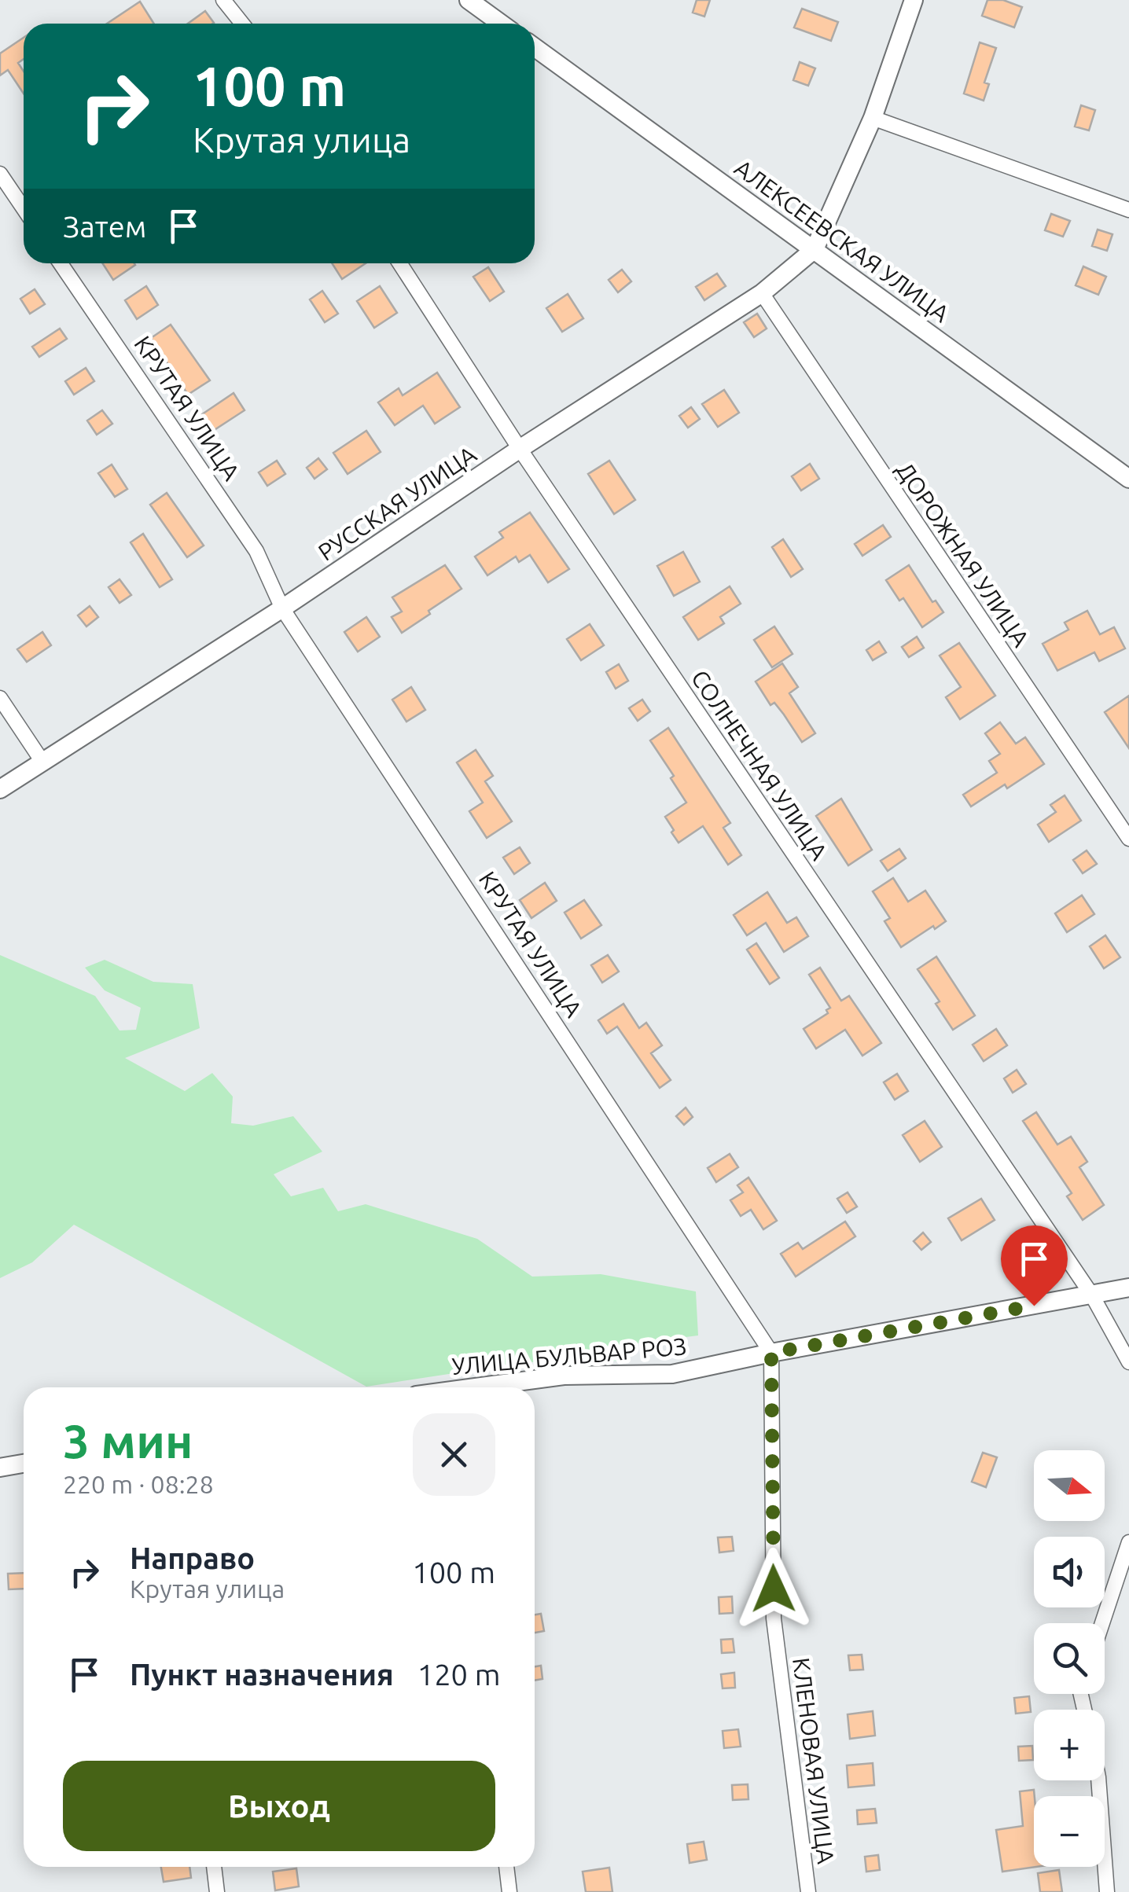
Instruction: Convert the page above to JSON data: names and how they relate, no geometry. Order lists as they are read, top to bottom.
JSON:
{
  "streets": {
    "street": [
      "АЛЕКСЕЕВСКАЯ УЛИЦА",
      "КРУТАЯ УЛИЦА",
      "РУССКАЯ УЛИЦА",
      "ДОРОЖНАЯ УЛИЦА",
      "СОЛНЕЧНАЯ УЛИЦА",
      "УЛИЦА БУЛЬВАР РОЗ",
      "КЛЕНОВАЯ УЛИЦА"
    ]
  },
  "crossings": [
    ["АЛЕКСЕЕВСКАЯ УЛИЦА", "РУССКАЯ УЛИЦА"],
    ["КРУТАЯ УЛИЦА", "РУССКАЯ УЛИЦА"],
    ["КРУТАЯ УЛИЦА", "УЛИЦА БУЛЬВАР РОЗ"],
    ["КРУТАЯ УЛИЦА", "КЛЕНОВАЯ УЛИЦА"],
    ["РУССКАЯ УЛИЦА", "ДОРОЖНАЯ УЛИЦА"],
    ["РУССКАЯ УЛИЦА", "СОЛНЕЧНАЯ УЛИЦА"],
    ["УЛИЦА БУЛЬВАР РОЗ", "КЛЕНОВАЯ УЛИЦА"]
  ],
  "north": "right",
  "page": {
    "turn": ["100 m", "Крутая улица"],
    "then": "Затем",
    "heading": ["3 мин", "220 m · 08:28"],
    "map_buttons": ["+", "−"],
    "list": [
      {
        "name": "Направо",
        "note": "Крутая улица",
        "value": "100 m"
      },
      {
        "name": "Пункт назначения",
        "value": "120 m"
      }
    ],
    "buttons": "Выход"
  }
}
